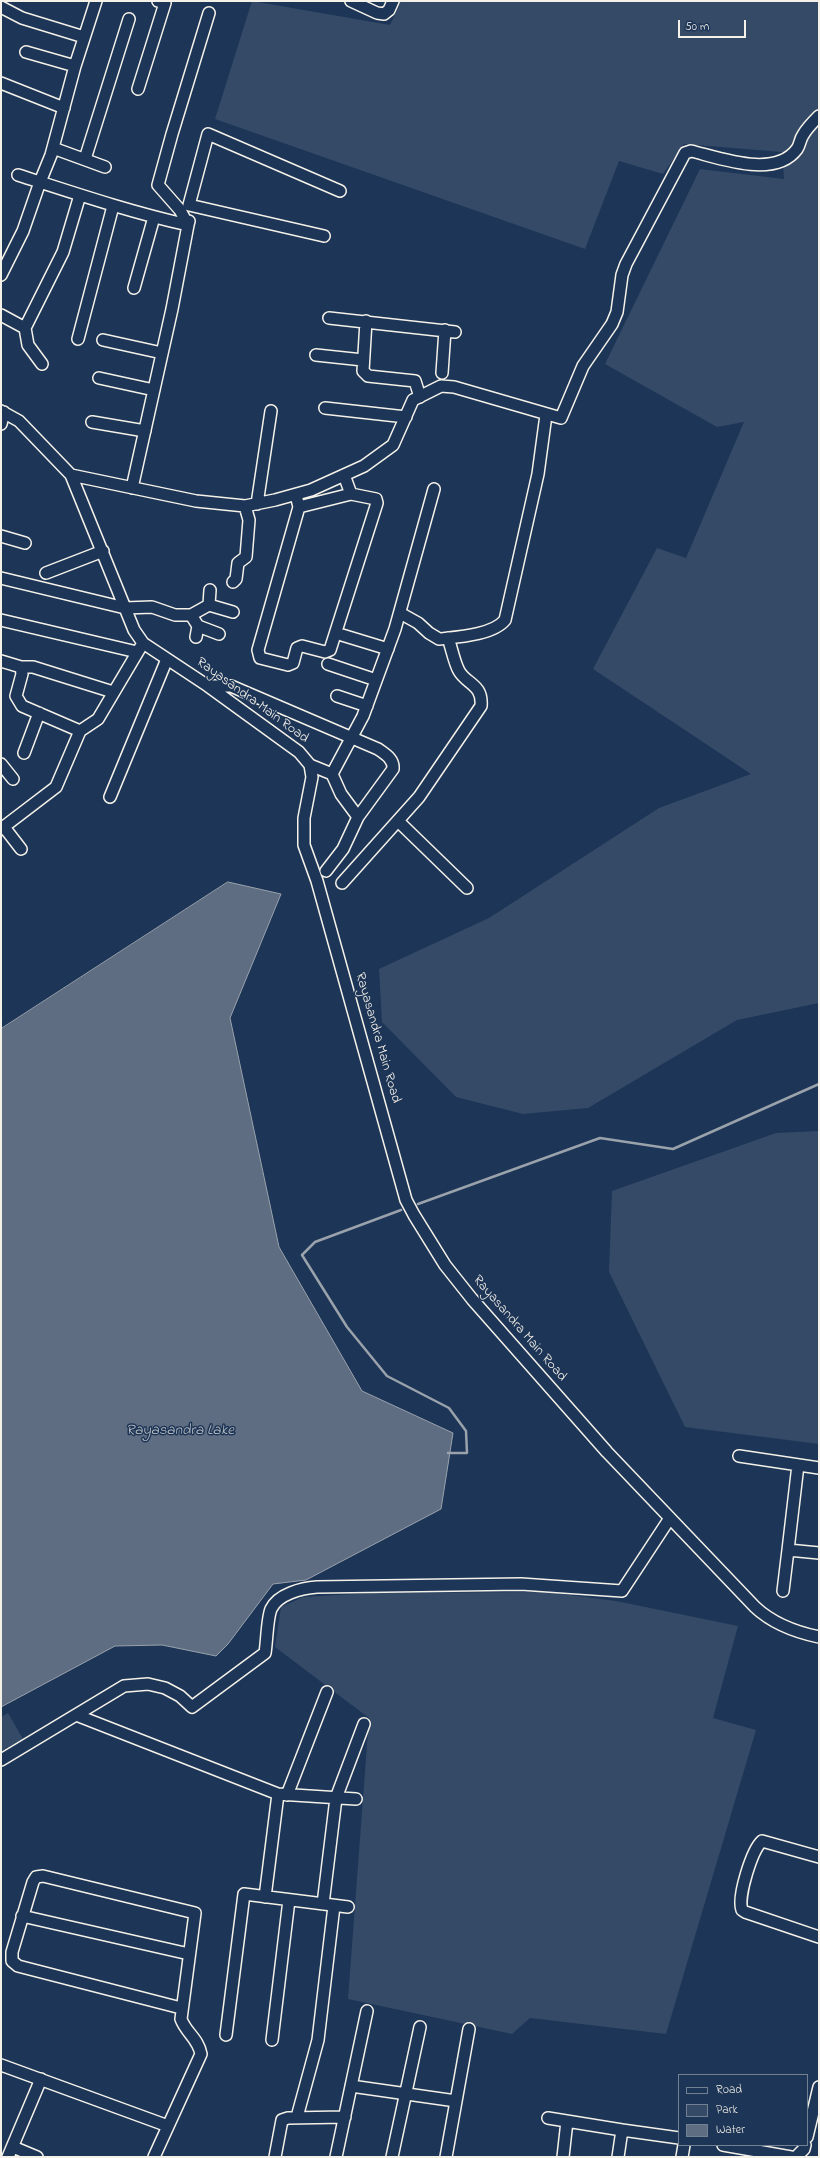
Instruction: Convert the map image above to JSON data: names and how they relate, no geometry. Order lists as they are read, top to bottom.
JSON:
{
  "streets": {
    "street": ["Rayasandra Main Road"]
  },
  "water": ["Rayasandra Lake"],
  "legend": ["Road", "Park", "Water"],
  "scale_bar": "50 m"
}
